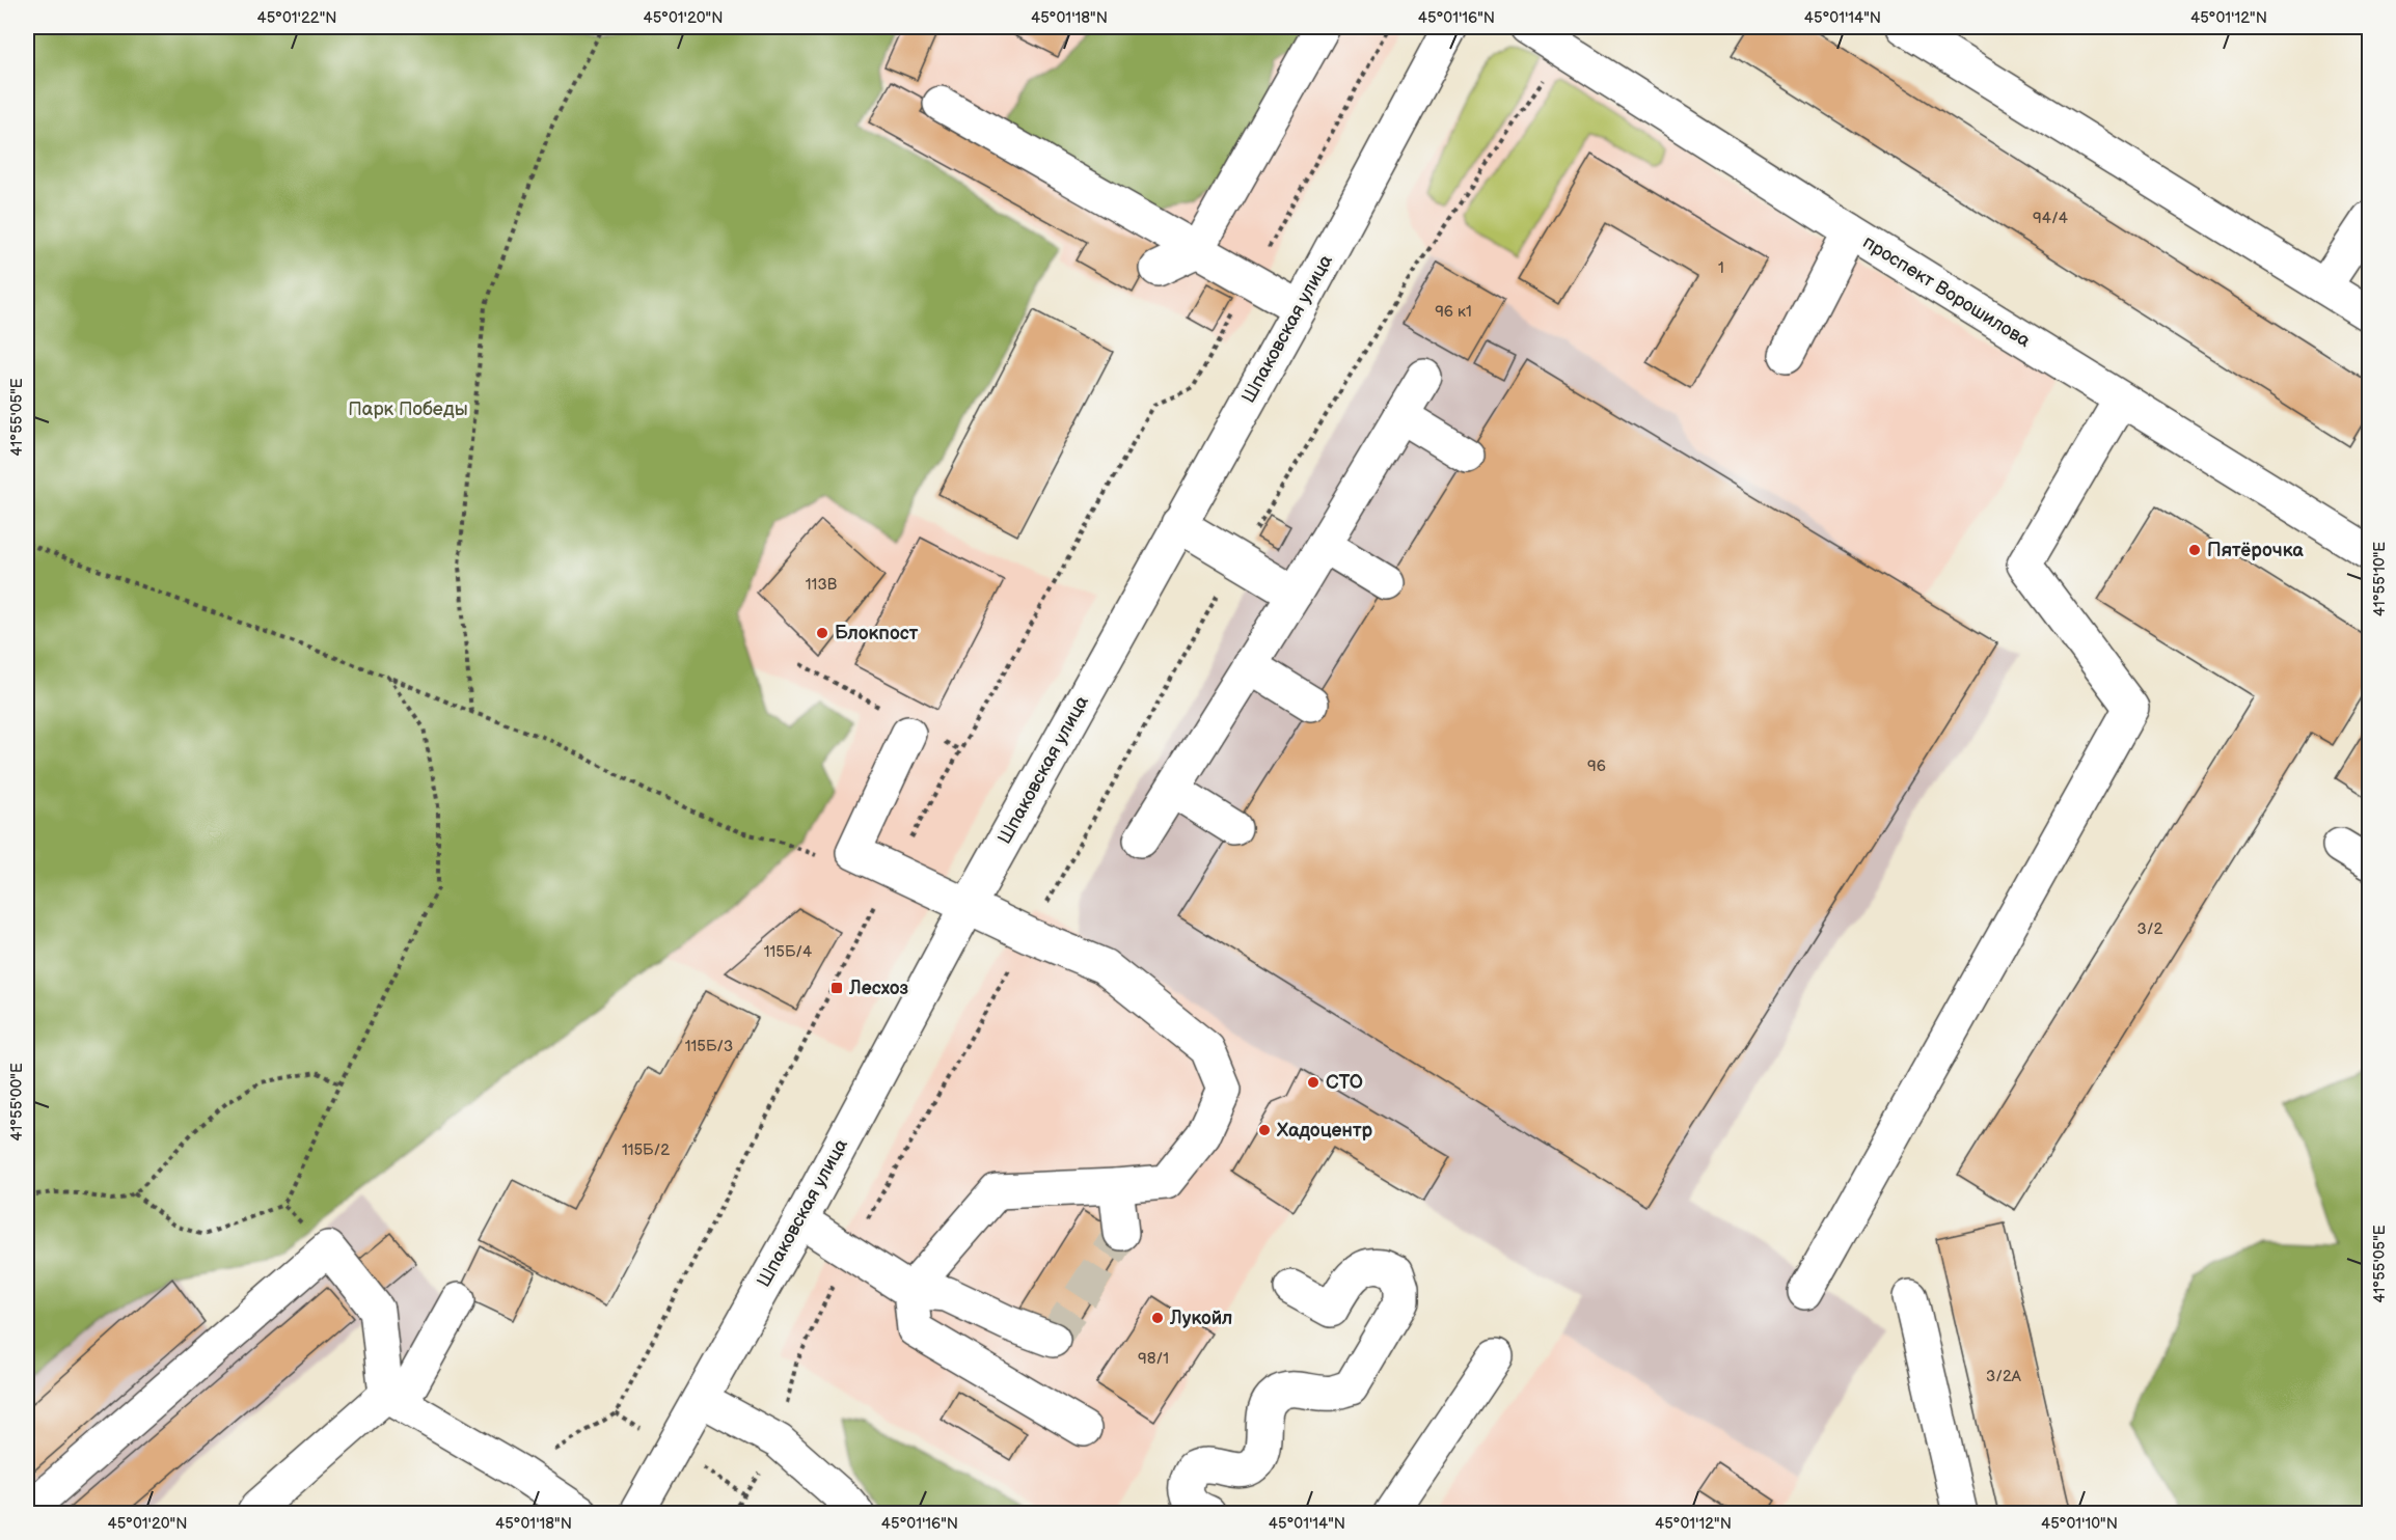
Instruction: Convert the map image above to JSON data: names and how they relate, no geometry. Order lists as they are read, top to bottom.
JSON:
{
  "streets": {
    "main road": ["проспект Ворошилова", "Шпаковская улица"]
  },
  "parks": ["Парк Победы"],
  "places": {
    "other": [
      "Пятёрочка",
      "Блокпост",
      "СТО",
      "Хадоцентр",
      "Лукойл"
    ],
    "transit": ["Лесхоз"]
  },
  "house_numbers": [
    "94/4",
    "1",
    "96 к1",
    "113В",
    "96",
    "3/2",
    "115Б/4",
    "115Б/3",
    "115Б/2",
    "98/1",
    "3/2А"
  ],
  "coordinates": [
    "45°01'22\"N",
    "45°01'20\"N",
    "45°01'18\"N",
    "45°01'16\"N",
    "45°01'14\"N",
    "45°01'12\"N",
    "41°55'05\"E",
    "41°55'10\"E",
    "41°55'00\"E",
    "45°01'10\"N"
  ]
}
